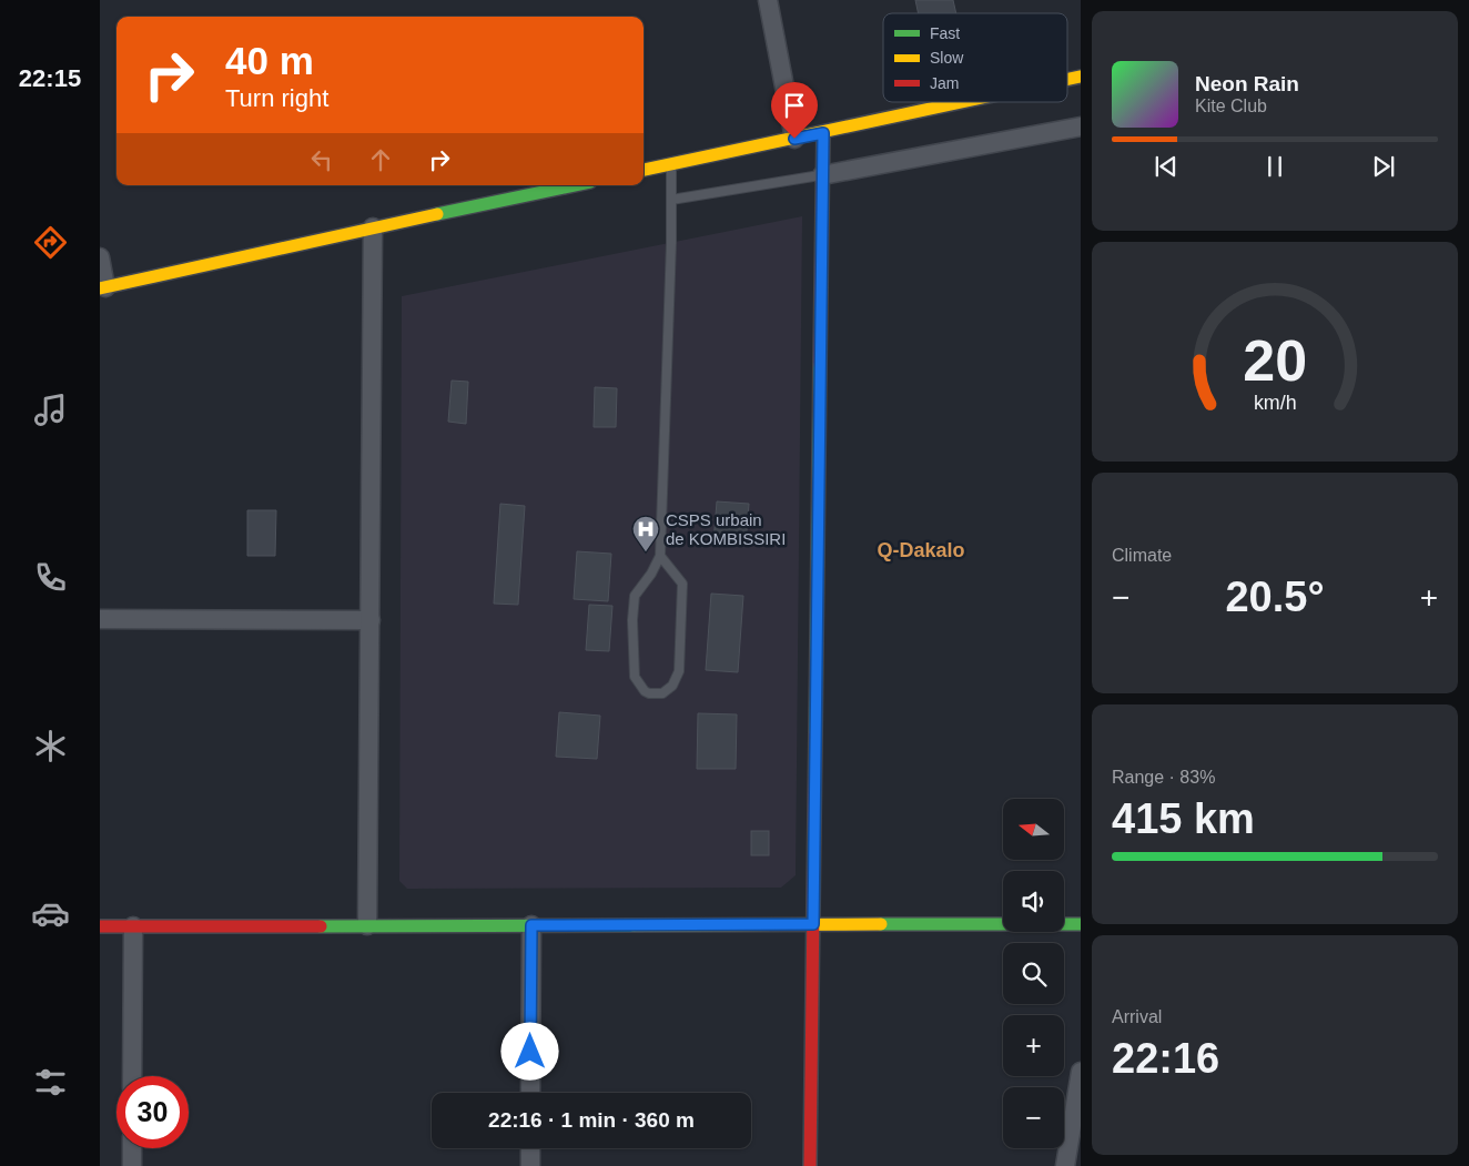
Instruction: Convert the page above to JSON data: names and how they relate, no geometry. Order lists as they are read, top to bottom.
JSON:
{
  "districts": ["Q-Dakalo"],
  "places": {
    "hospital": ["CSPS urbain de KOMBISSIRI"]
  },
  "legend": ["Fast", "Slow", "Jam"],
  "north": "left",
  "page": {
    "tabs": "22:15",
    "turn": ["40 m", "Turn right"],
    "song": ["Neon Rain", "Kite Club"],
    "tile": [
      "Climate",
      ["Range · 83%", "415 km"],
      ["Arrival", "22:16"]
    ],
    "heat": ["−", "20.5°", "+"],
    "map_buttons": ["+", "−"],
    "limit": "30",
    "trip": "22:16 · 1 min · 360 m",
    "gauge": ["20", "km/h"]
  }
}
